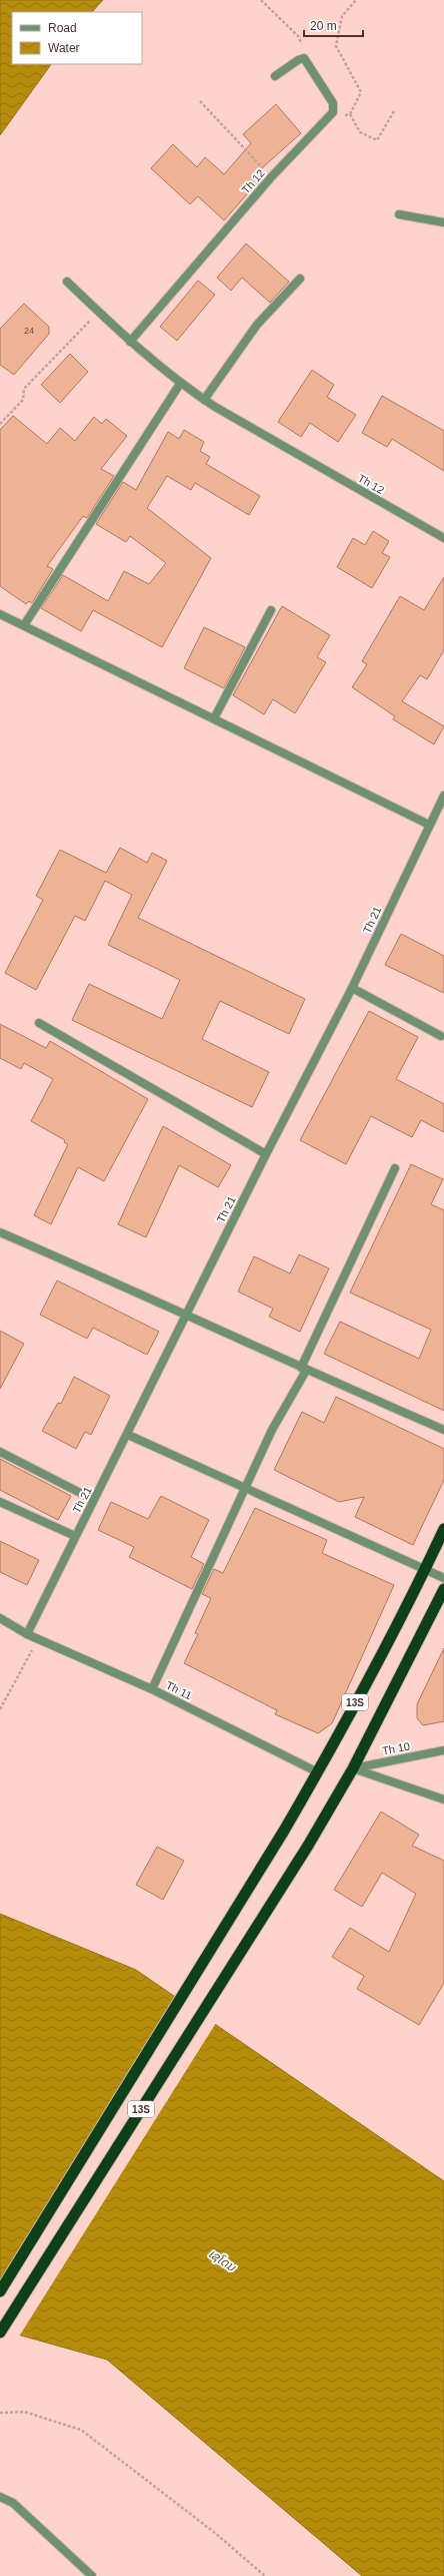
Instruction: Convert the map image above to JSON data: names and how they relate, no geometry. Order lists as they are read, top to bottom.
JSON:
{
  "streets": {
    "highway": ["13S"],
    "street": [
      "Th 12",
      "Th 21",
      "Th 11",
      "Th 10"
    ]
  },
  "crossings": [
    ["Th 21", "Th 11"],
    ["Th 11", "13S"],
    ["13S", "Th 10"]
  ],
  "water": ["ເຊໂດນ"],
  "house_numbers": ["24"],
  "legend": ["Road", "Water"],
  "scale_bar": "20 m"
}
